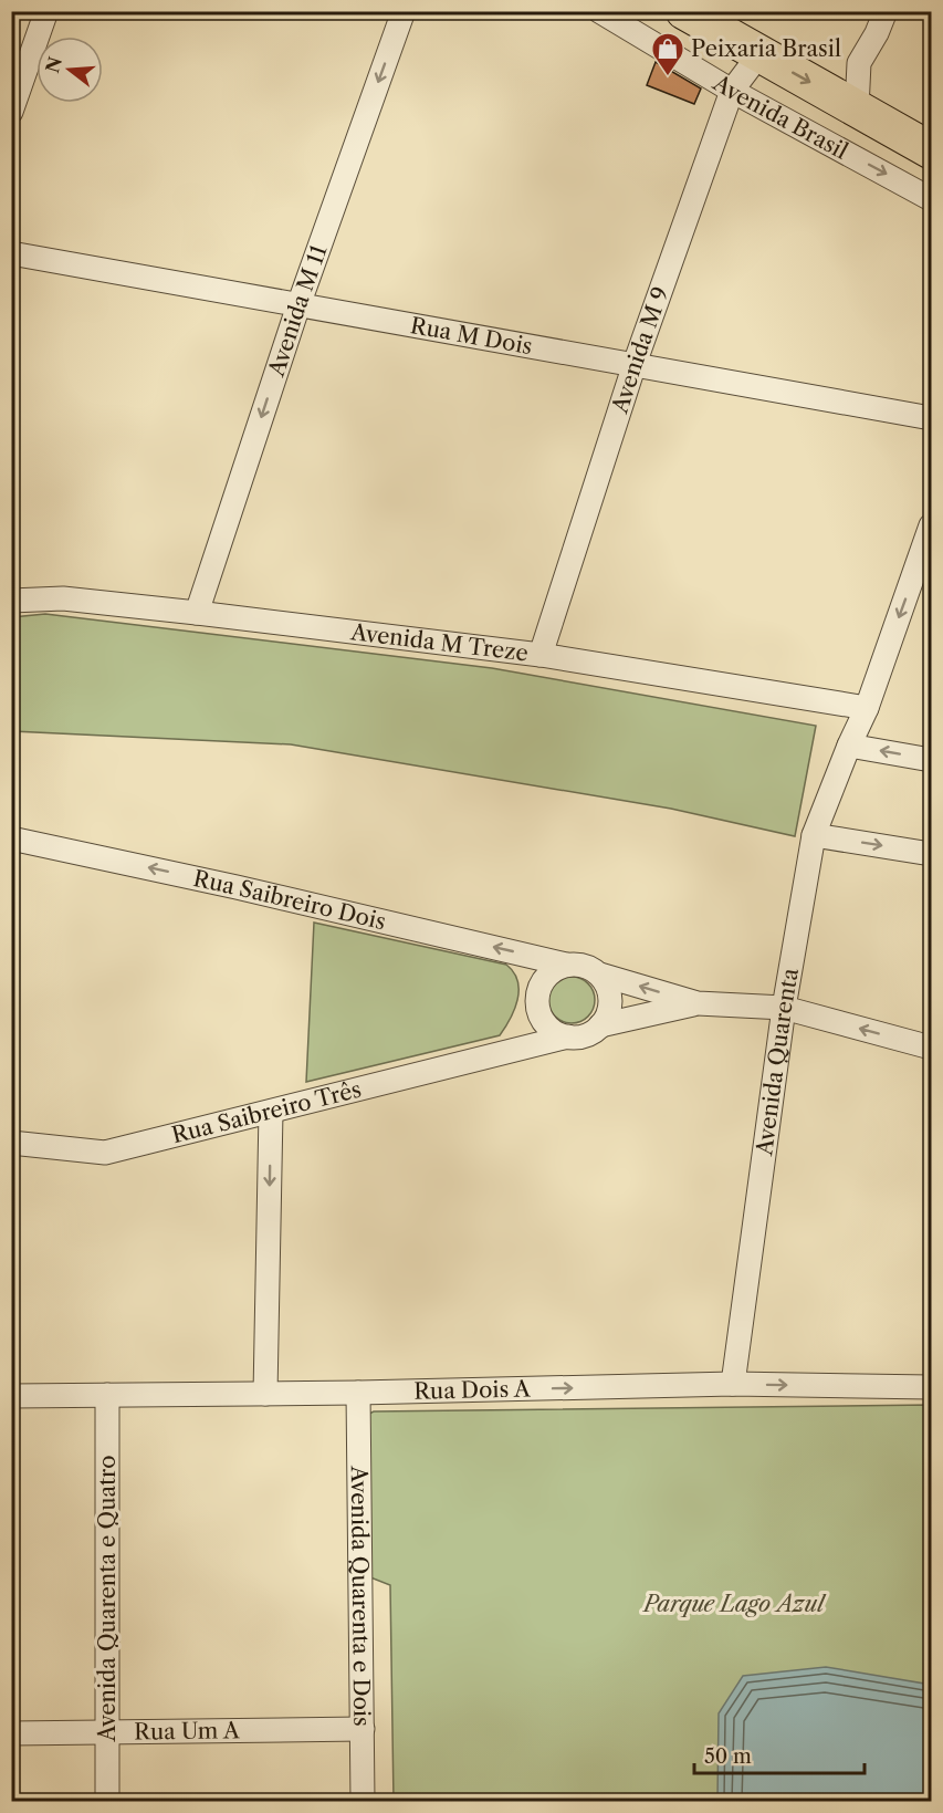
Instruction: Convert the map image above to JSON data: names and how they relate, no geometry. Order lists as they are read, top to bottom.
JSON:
{
  "streets": {
    "main road": ["Avenida Brasil"],
    "street": [
      "Avenida M 11",
      "Rua M Dois",
      "Avenida M 9",
      "Avenida M Treze",
      "Rua Saibreiro Dois",
      "Avenida Quarenta",
      "Rua Saibreiro Três",
      "Rua Dois A",
      "Avenida Quarenta e Dois",
      "Avenida Quarenta e Quatro",
      "Rua Um A"
    ]
  },
  "crossings": [
    ["Avenida Brasil", "Avenida M 9"],
    ["Avenida M 11", "Rua M Dois"],
    ["Avenida M 11", "Avenida M Treze"],
    ["Rua M Dois", "Avenida M 9"],
    ["Avenida M 9", "Avenida M Treze"],
    ["Avenida M Treze", "Avenida Quarenta"],
    ["Rua Saibreiro Dois", "Rua Saibreiro Três"],
    ["Avenida Quarenta", "Rua Dois A"],
    ["Rua Dois A", "Avenida Quarenta e Dois"],
    ["Rua Dois A", "Avenida Quarenta e Quatro"],
    ["Avenida Quarenta e Dois", "Rua Um A"],
    ["Avenida Quarenta e Quatro", "Rua Um A"]
  ],
  "one_way": [
    "Avenida Brasil",
    "Avenida M 11",
    "Rua Saibreiro Dois",
    "Rua Dois A"
  ],
  "parks": ["Parque Lago Azul"],
  "places": {
    "shop": ["Peixaria Brasil"]
  },
  "scale_bar": "50 m",
  "north": "left"
}
